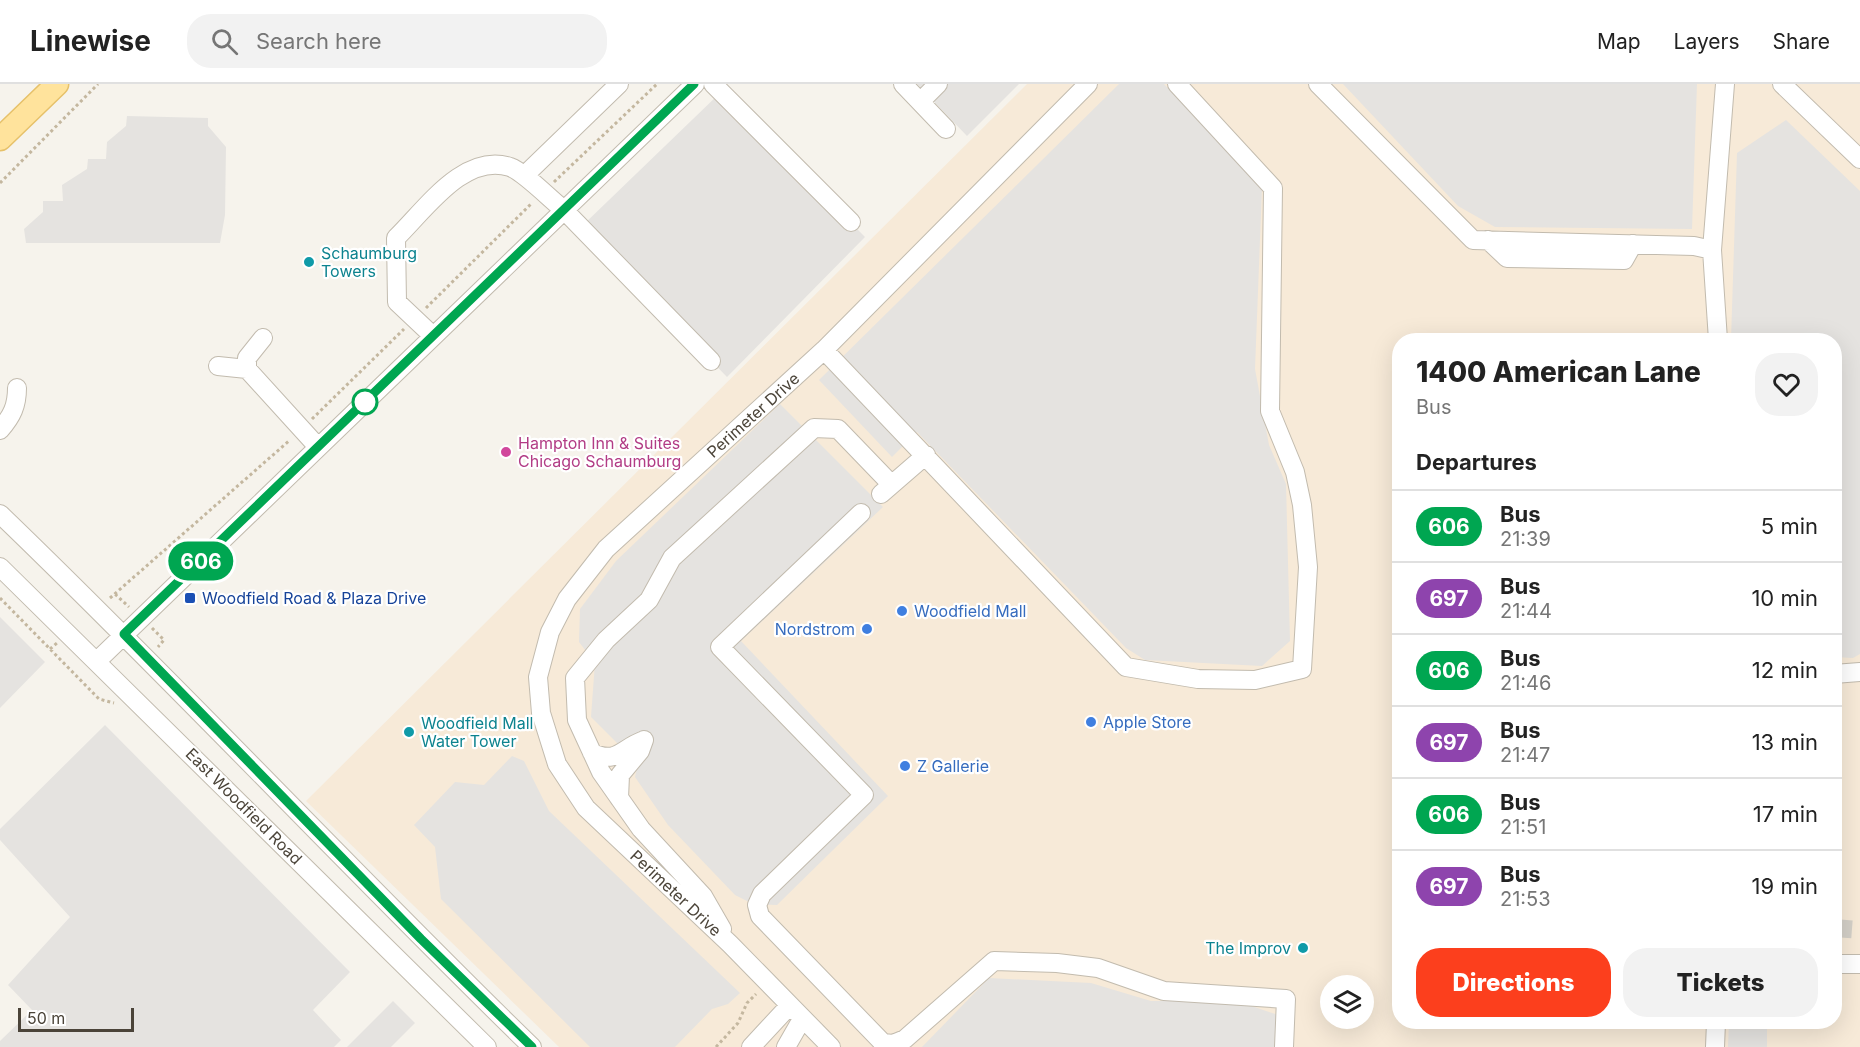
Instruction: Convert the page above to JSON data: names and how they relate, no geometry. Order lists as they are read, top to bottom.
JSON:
{
  "streets": {
    "street": ["Perimeter Drive", "East Woodfield Road"]
  },
  "places": {
    "other": [
      "Schaumburg Towers",
      "Hampton Inn & Suites Chicago Schaumburg",
      "Woodfield Mall",
      "Nordstrom",
      "Apple Store",
      "Woodfield Mall Water Tower",
      "Z Gallerie",
      "The Improv"
    ],
    "transit": ["Woodfield Road & Plaza Drive"]
  },
  "lines": ["bus line 606"],
  "scale_bar": "50 m",
  "page": {
    "header": "Linewise",
    "search": "Search here",
    "nav": ["Map", "Layers", "Share"],
    "on_map": "606",
    "heading": [
      ["1400 American Lane", "Bus"],
      "Departures"
    ],
    "list": [
      {
        "mark": "606",
        "name": "Bus",
        "note": "21:39",
        "value": "5 min"
      },
      {
        "mark": "697",
        "name": "Bus",
        "note": "21:44",
        "value": "10 min"
      },
      {
        "mark": "606",
        "name": "Bus",
        "note": "21:46",
        "value": "12 min"
      },
      {
        "mark": "697",
        "name": "Bus",
        "note": "21:47",
        "value": "13 min"
      },
      {
        "mark": "606",
        "name": "Bus",
        "note": "21:51",
        "value": "17 min"
      },
      {
        "mark": "697",
        "name": "Bus",
        "note": "21:53",
        "value": "19 min"
      }
    ],
    "buttons": ["Directions", "Tickets"],
    "scale": "50 m"
  }
}
